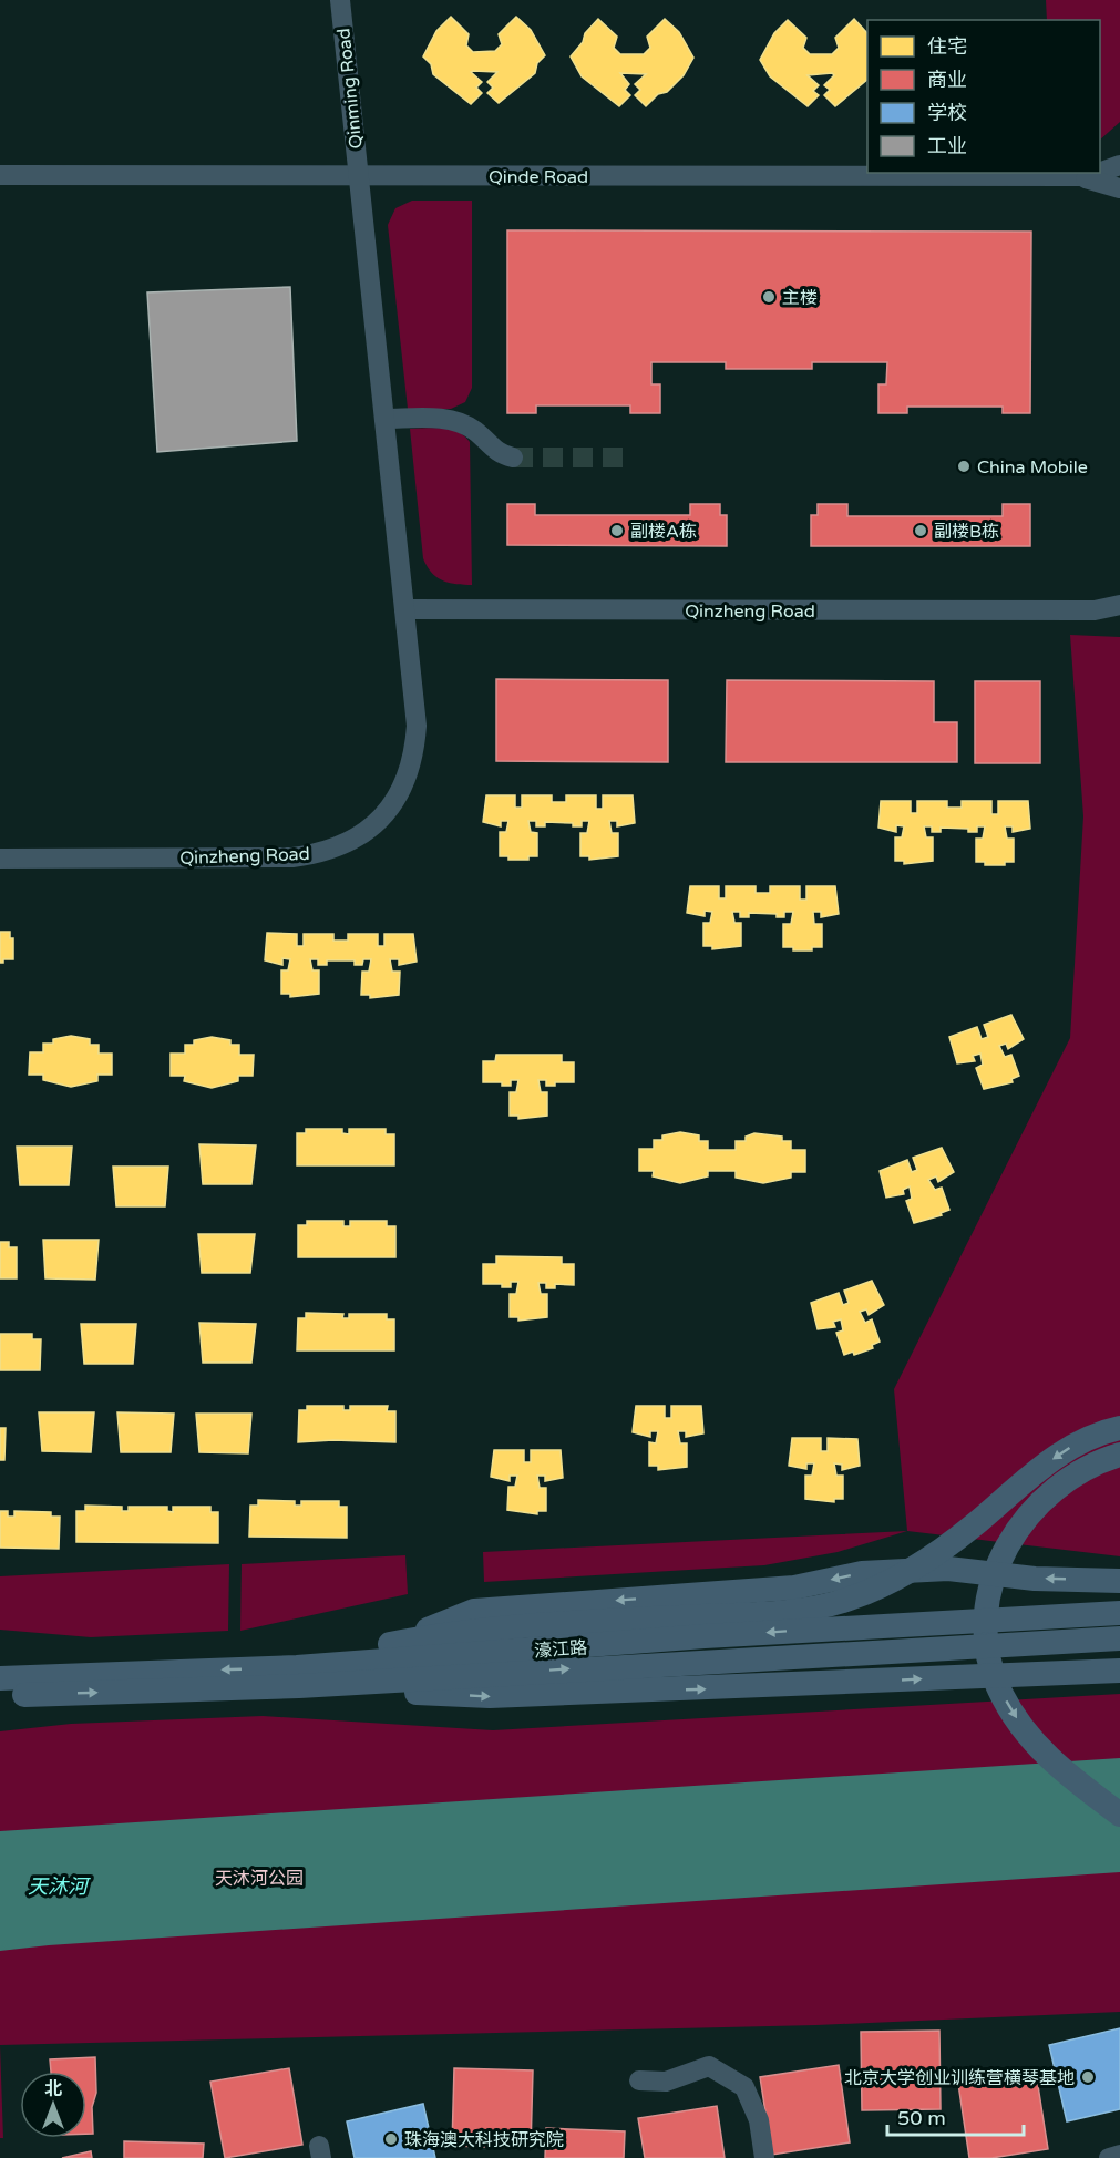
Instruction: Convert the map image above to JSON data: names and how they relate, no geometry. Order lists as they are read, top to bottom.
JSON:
{
  "streets": {
    "main road": ["濠江路"],
    "street": ["Qinming Road", "Qinde Road", "Qinzheng Road"]
  },
  "crossings": [
    ["Qinming Road", "Qinde Road"],
    ["Qinming Road", "Qinzheng Road"],
    ["Qinde Road", "Qinzheng Road"]
  ],
  "water": ["天沐河"],
  "parks": ["天沐河公园"],
  "places": [
    "主楼",
    "China Mobile",
    "副楼A栋",
    "副楼B栋",
    "北京大学创业训练营横琴基地",
    "珠海澳大科技研究院"
  ],
  "legend": [
    "住宅",
    "商业",
    "学校",
    "工业"
  ],
  "scale_bar": "50 m",
  "north": "top"
}
